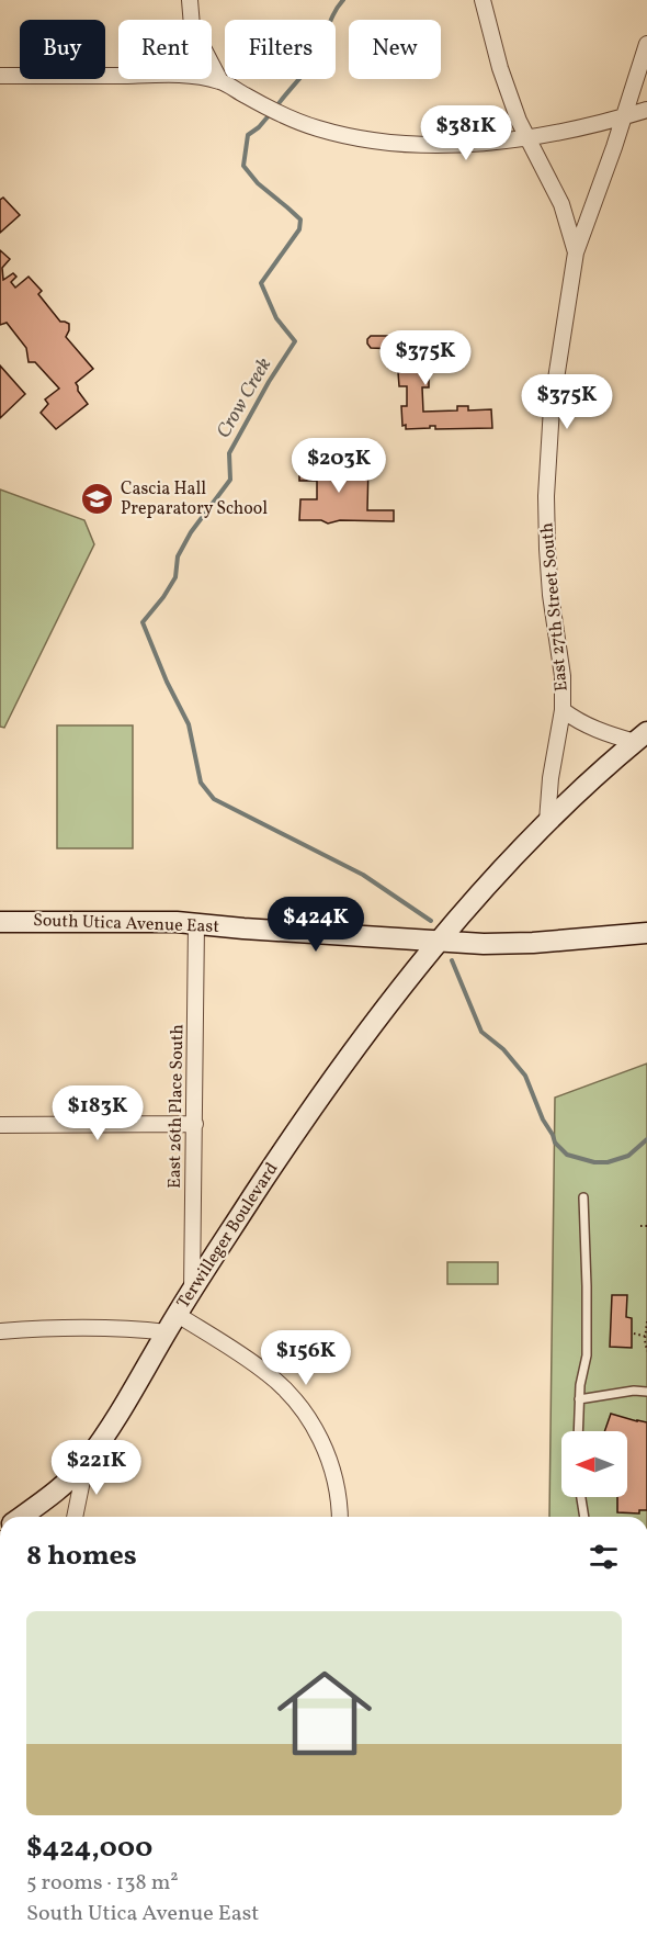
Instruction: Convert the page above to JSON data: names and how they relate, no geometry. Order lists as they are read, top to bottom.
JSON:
{
  "streets": {
    "street": [
      "East 27th Street South",
      "South Utica Avenue East",
      "East 26th Place South",
      "Terwilleger Boulevard"
    ]
  },
  "crossings": [
    ["South Utica Avenue East", "East 26th Place South"],
    ["South Utica Avenue East", "Terwilleger Boulevard"],
    ["East 26th Place South", "Terwilleger Boulevard"]
  ],
  "water": ["Crow Creek"],
  "places": {
    "school or university": ["Cascia Hall Preparatory School"]
  },
  "north": "left",
  "page": {
    "chip": [
      "Buy",
      "Rent",
      "Filters",
      "New"
    ],
    "price": [
      "$381K",
      "$375K",
      "$375K",
      "$203K",
      "$424K",
      "$183K",
      "$156K",
      "$221K"
    ],
    "heading": "8 homes",
    "list": [
      {
        "name": "$424,000",
        "note": "5 rooms · 138 m² · South Utica Avenue East"
      }
    ]
  }
}
